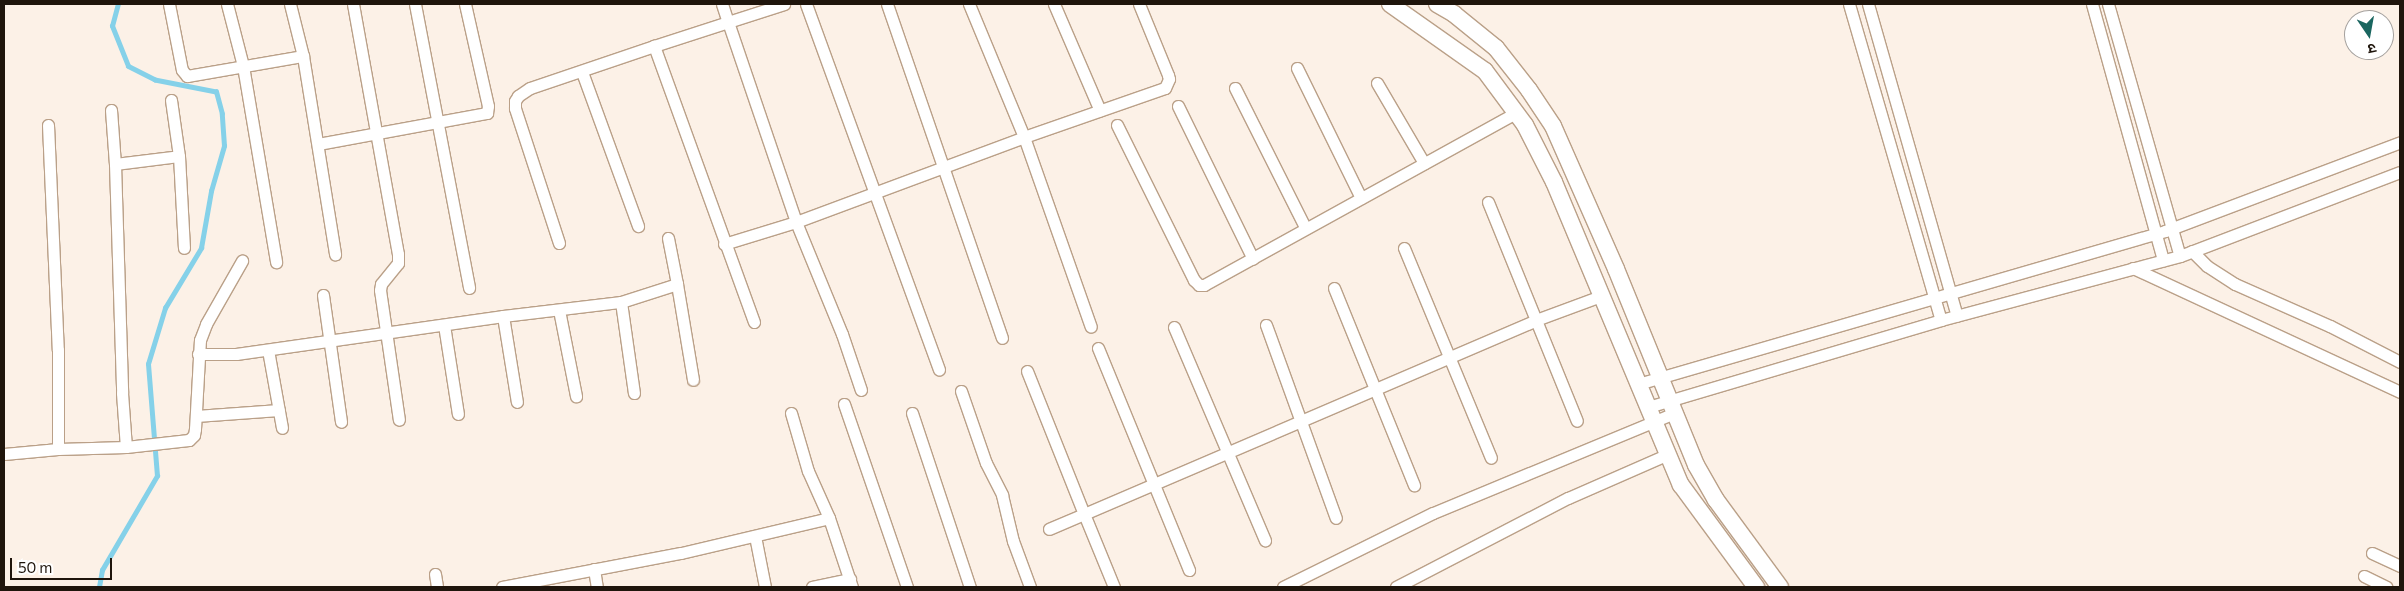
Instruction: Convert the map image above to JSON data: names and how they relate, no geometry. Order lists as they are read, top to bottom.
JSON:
{
  "scale_bar": "50 m",
  "north": "bottom"
}
